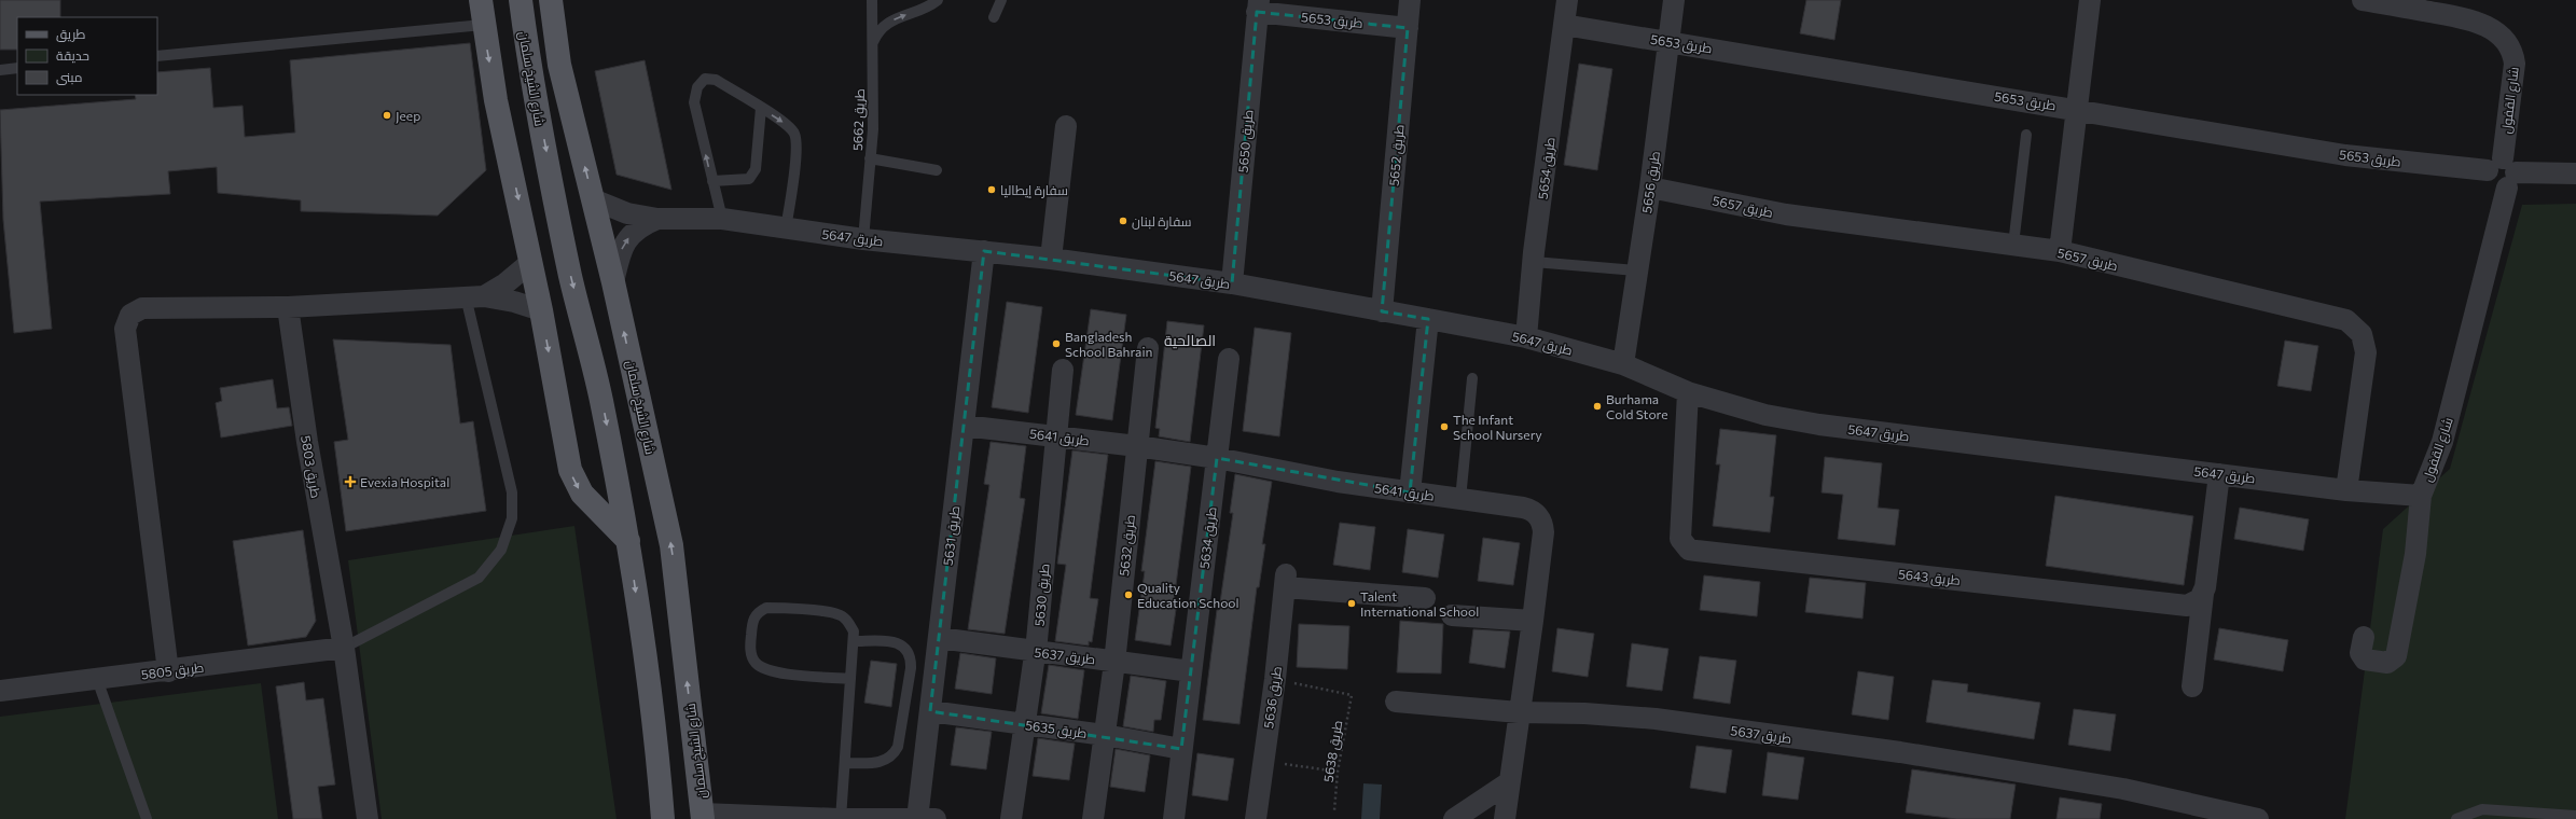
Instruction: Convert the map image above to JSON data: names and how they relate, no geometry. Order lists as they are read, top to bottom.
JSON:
{
  "streets": {
    "main road": ["شارع الشيخ سلمان"],
    "street": [
      "طريق 5653",
      "شارع القفول",
      "طريق 5650",
      "طريق 5652",
      "طريق 5654",
      "طريق 5656",
      "طريق 5657",
      "طريق 5647",
      "طريق 5641",
      "طريق 5803",
      "طريق 5631",
      "طريق 5634",
      "طريق 5632",
      "طريق 5643",
      "طريق 5630",
      "طريق 5637",
      "طريق 5805",
      "طريق 5636",
      "طريق 5635"
    ],
    "lane": ["طريق 5662"],
    "path": ["طريق 5638"]
  },
  "crossings": [
    ["طريق 5653", "شارع القفول"],
    ["طريق 5653", "طريق 5650"],
    ["طريق 5653", "طريق 5652"],
    ["طريق 5653", "طريق 5654"],
    ["طريق 5653", "طريق 5656"],
    ["شارع الشيخ سلمان", "طريق 5647"],
    ["شارع القفول", "طريق 5647"],
    ["طريق 5662", "طريق 5647"],
    ["طريق 5650", "طريق 5647"],
    ["طريق 5652", "طريق 5647"],
    ["طريق 5654", "طريق 5647"],
    ["طريق 5656", "طريق 5657"],
    ["طريق 5656", "طريق 5647"],
    ["طريق 5657", "طريق 5647"],
    ["طريق 5647", "طريق 5631"],
    ["طريق 5647", "طريق 5643"],
    ["طريق 5641", "طريق 5631"],
    ["طريق 5641", "طريق 5634"],
    ["طريق 5641", "طريق 5632"],
    ["طريق 5641", "طريق 5630"],
    ["طريق 5641", "طريق 5637"],
    ["طريق 5803", "طريق 5805"],
    ["طريق 5631", "طريق 5637"],
    ["طريق 5631", "طريق 5635"],
    ["طريق 5634", "طريق 5637"],
    ["طريق 5634", "طريق 5635"],
    ["طريق 5632", "طريق 5637"],
    ["طريق 5632", "طريق 5635"],
    ["طريق 5630", "طريق 5637"],
    ["طريق 5630", "طريق 5635"],
    ["طريق 5636", "طريق 5638"]
  ],
  "districts": ["الصالحية"],
  "places": {
    "other": [
      "Jeep",
      "سفارة إيطاليا",
      "سفارة لبنان",
      "Bangladesh School Bahrain",
      "Burhama Cold Store",
      "The Infant School Nursery",
      "Quality Education School",
      "Talent International School"
    ],
    "health": ["Evexia Hospital"]
  },
  "legend": ["طريق", "حديقة", "مبنى"]
}
